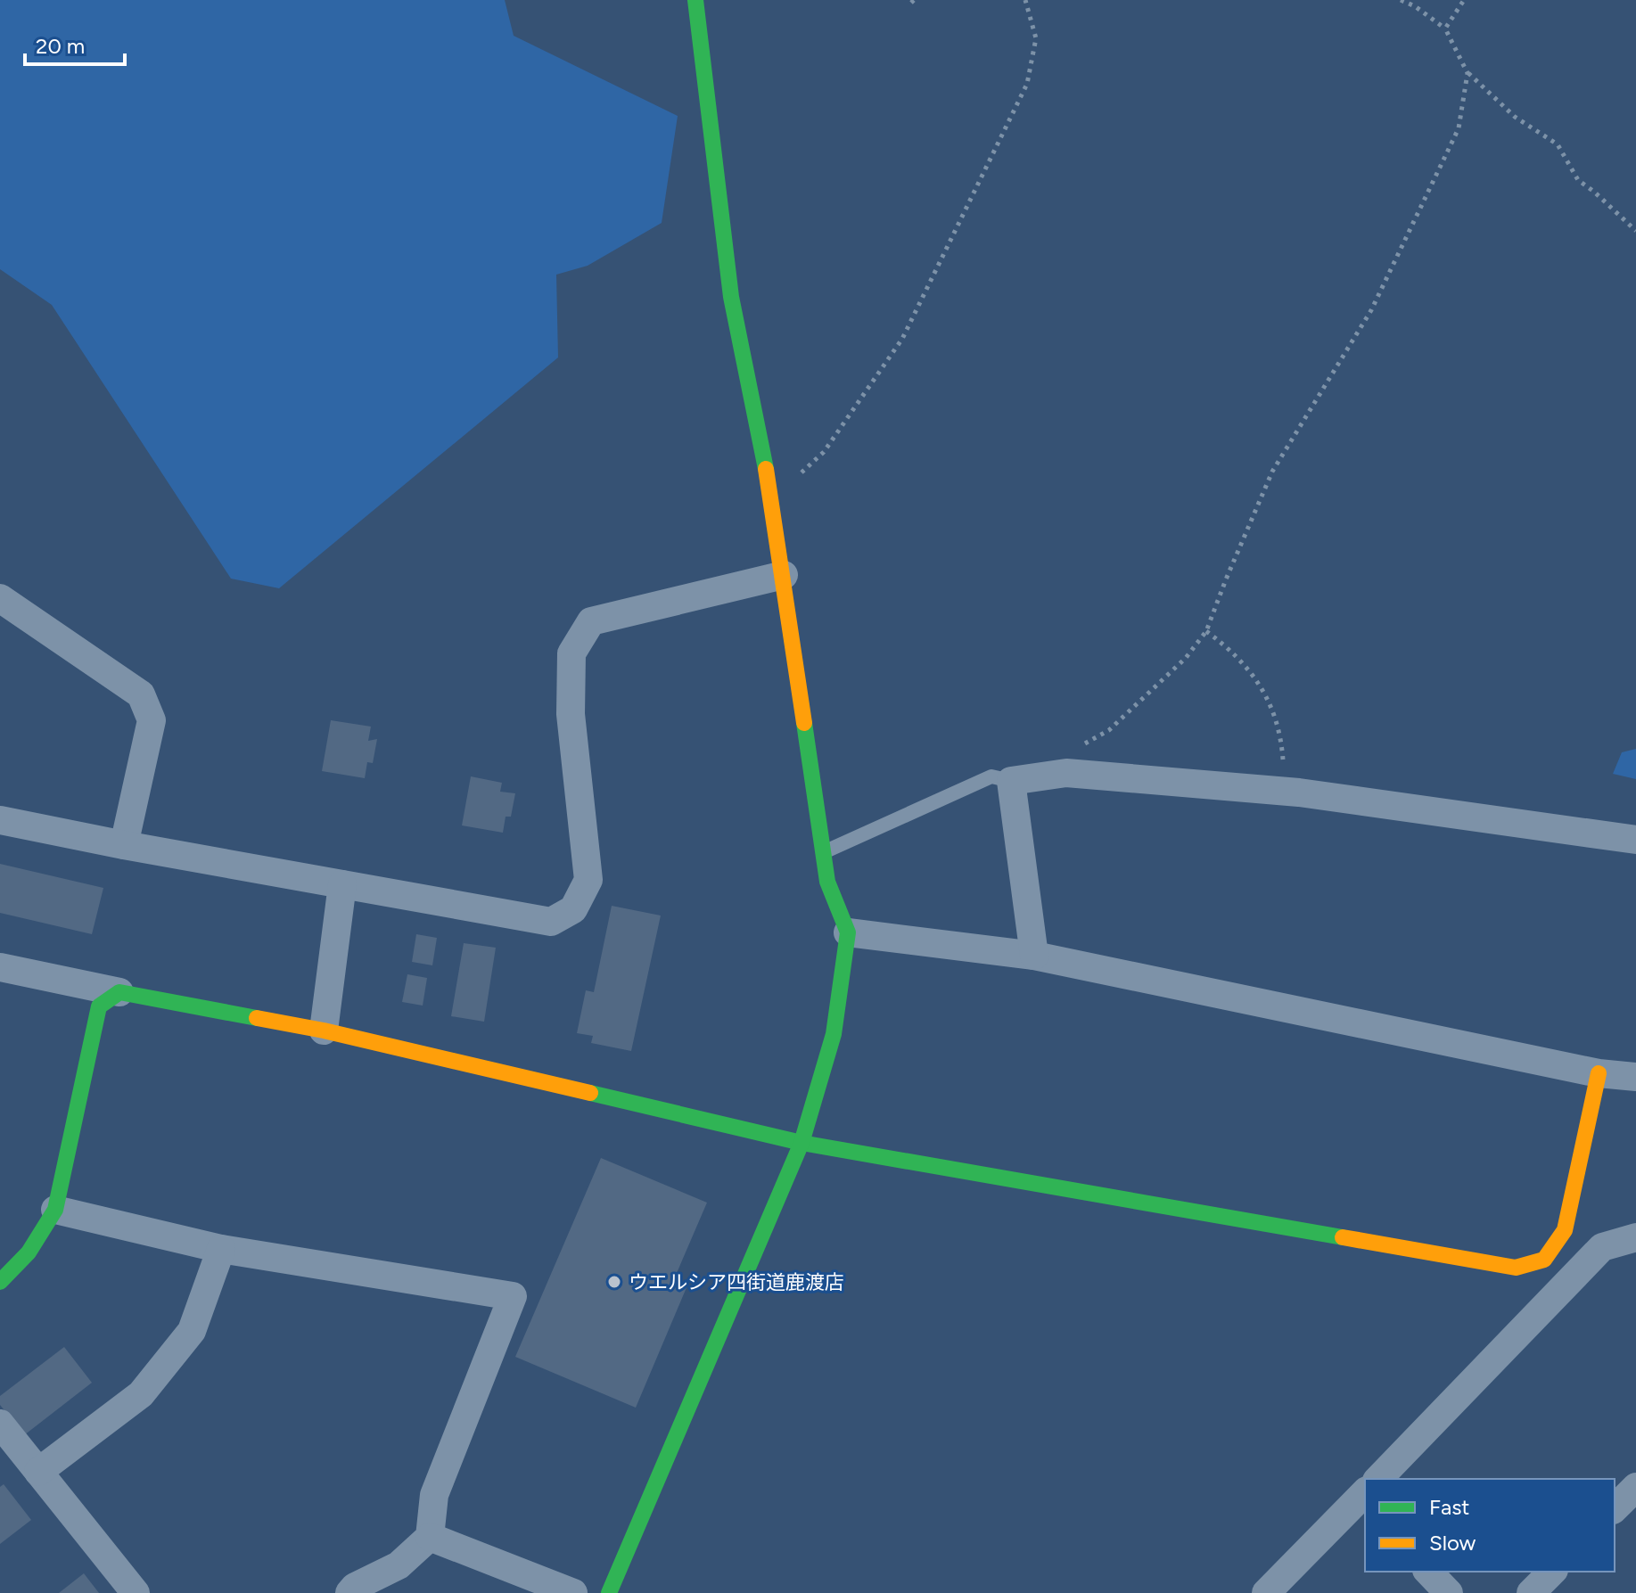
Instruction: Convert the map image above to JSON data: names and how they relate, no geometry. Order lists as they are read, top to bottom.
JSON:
{
  "places": ["ウエルシア四街道鹿渡店"],
  "legend": ["Fast", "Slow"],
  "scale_bar": "20 m"
}
